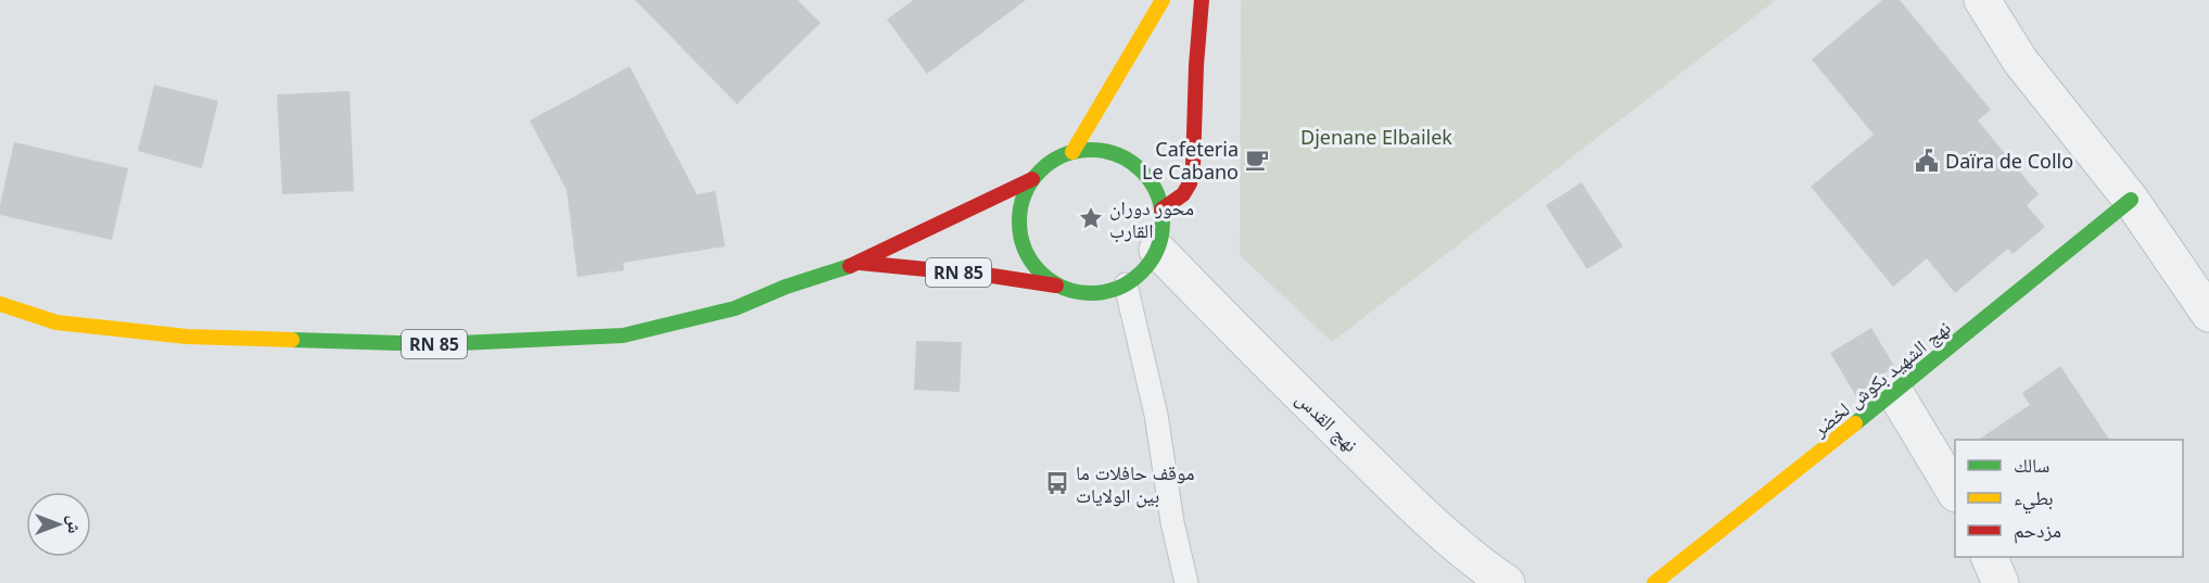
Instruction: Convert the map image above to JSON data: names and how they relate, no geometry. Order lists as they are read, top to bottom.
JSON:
{
  "streets": {
    "main road": ["RN 85", "نهج الشهيد بكوش لخضر"],
    "street": ["نهج القدس"]
  },
  "crossings": [
    ["RN 85", "نهج القدس"]
  ],
  "parks": ["Djenane Elbailek"],
  "places": {
    "cafe": ["Cafeteria Le Cabano"],
    "public building": ["Daïra de Collo"],
    "place": ["محور دوران القارب"],
    "bus stop": ["موقف حافلات ما بين الولايات"]
  },
  "legend": ["سالك", "بطيء", "مزدحم"],
  "north": "right"
}
